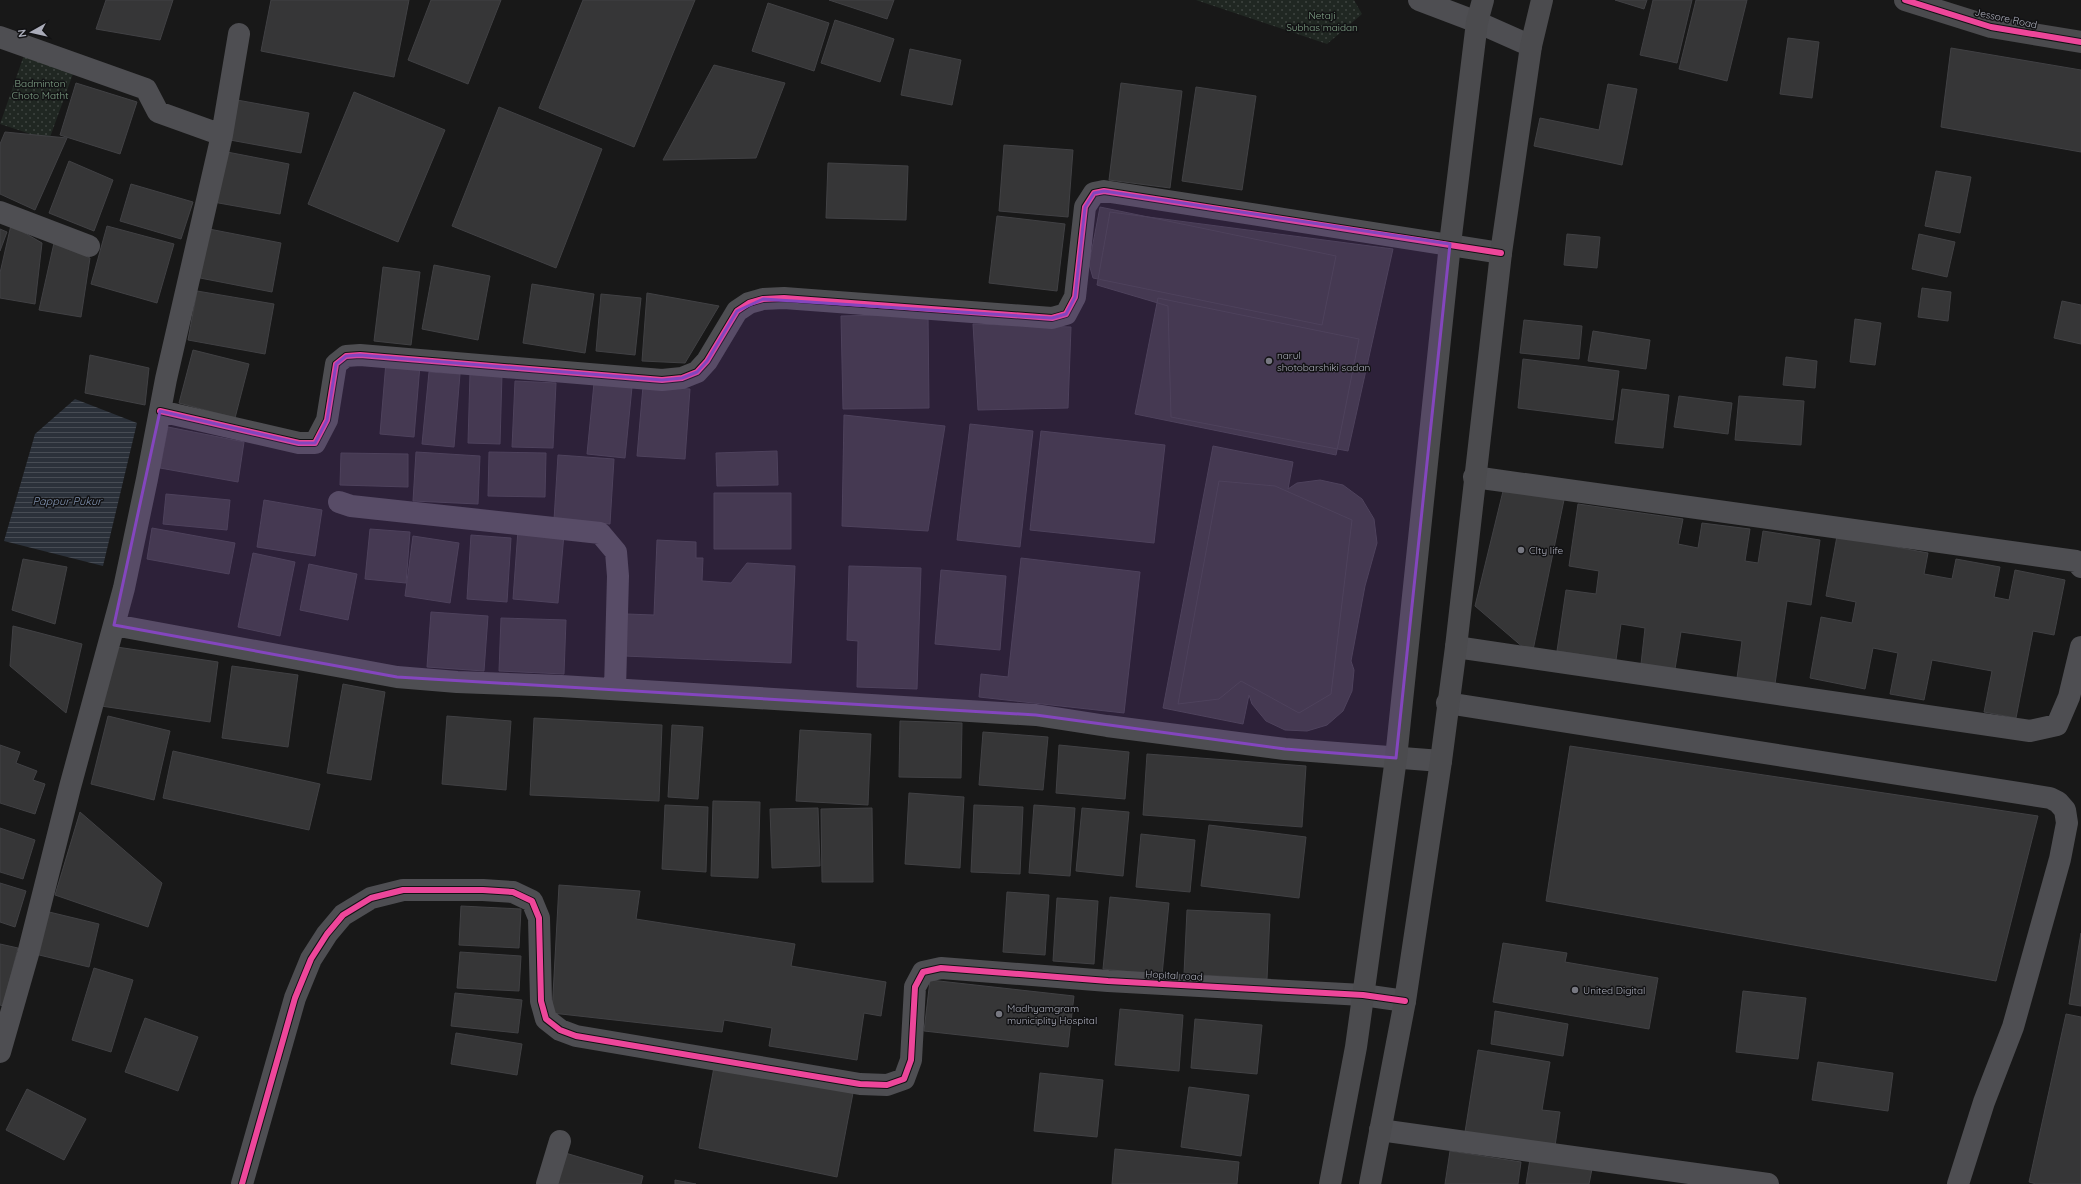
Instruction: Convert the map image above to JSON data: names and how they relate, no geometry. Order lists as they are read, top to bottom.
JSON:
{
  "streets": {
    "main road": ["Jessore Road"],
    "street": ["Hopital road"]
  },
  "water": ["Pappur Pukur"],
  "parks": ["Netaji Subhas maidan", "Badminton Choto Matht"],
  "places": [
    "narul shotobarshiki sadan",
    "CIty life",
    "United Digital",
    "Madhyamgram municiplity Hospital"
  ],
  "north": "left"
}
